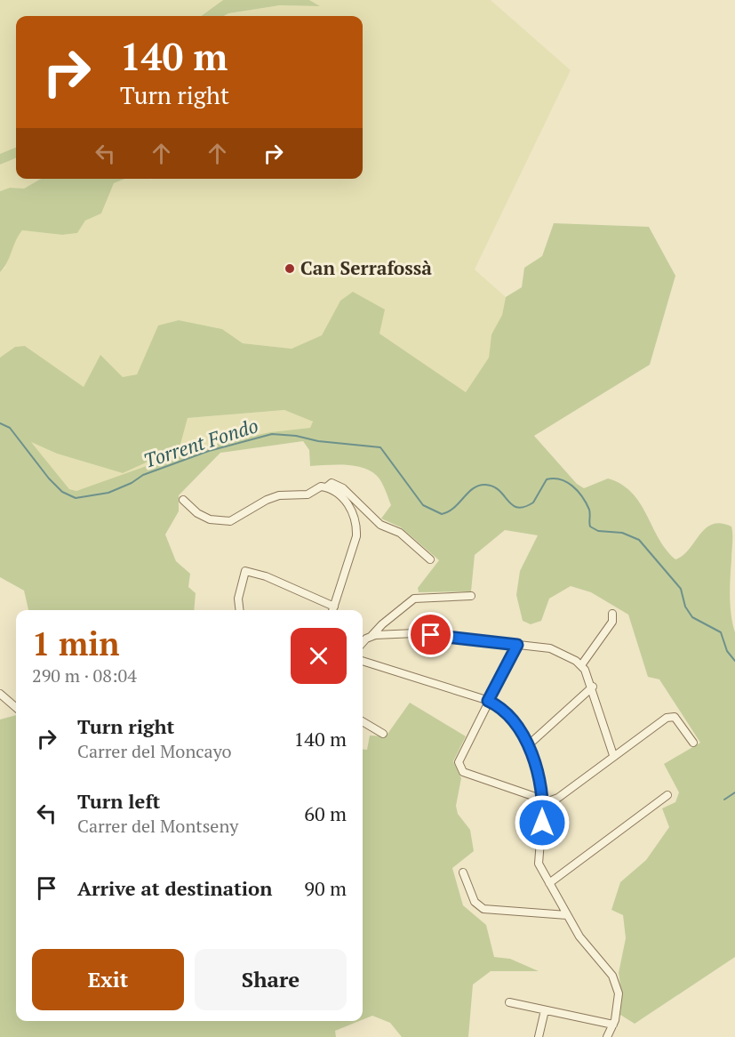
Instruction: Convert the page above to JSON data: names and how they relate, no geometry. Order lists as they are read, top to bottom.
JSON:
{
  "water": ["Torrent Fondo"],
  "places": ["Can Serrafossà"],
  "page": {
    "turn": ["140 m", "Turn right"],
    "heading": ["1 min", "290 m · 08:04"],
    "list": [
      {
        "name": "Turn right",
        "note": "Carrer del Moncayo",
        "value": "140 m"
      },
      {
        "name": "Turn left",
        "note": "Carrer del Montseny",
        "value": "60 m"
      },
      {
        "name": "Arrive at destination",
        "value": "90 m"
      }
    ],
    "buttons": ["Exit", "Share"]
  }
}
